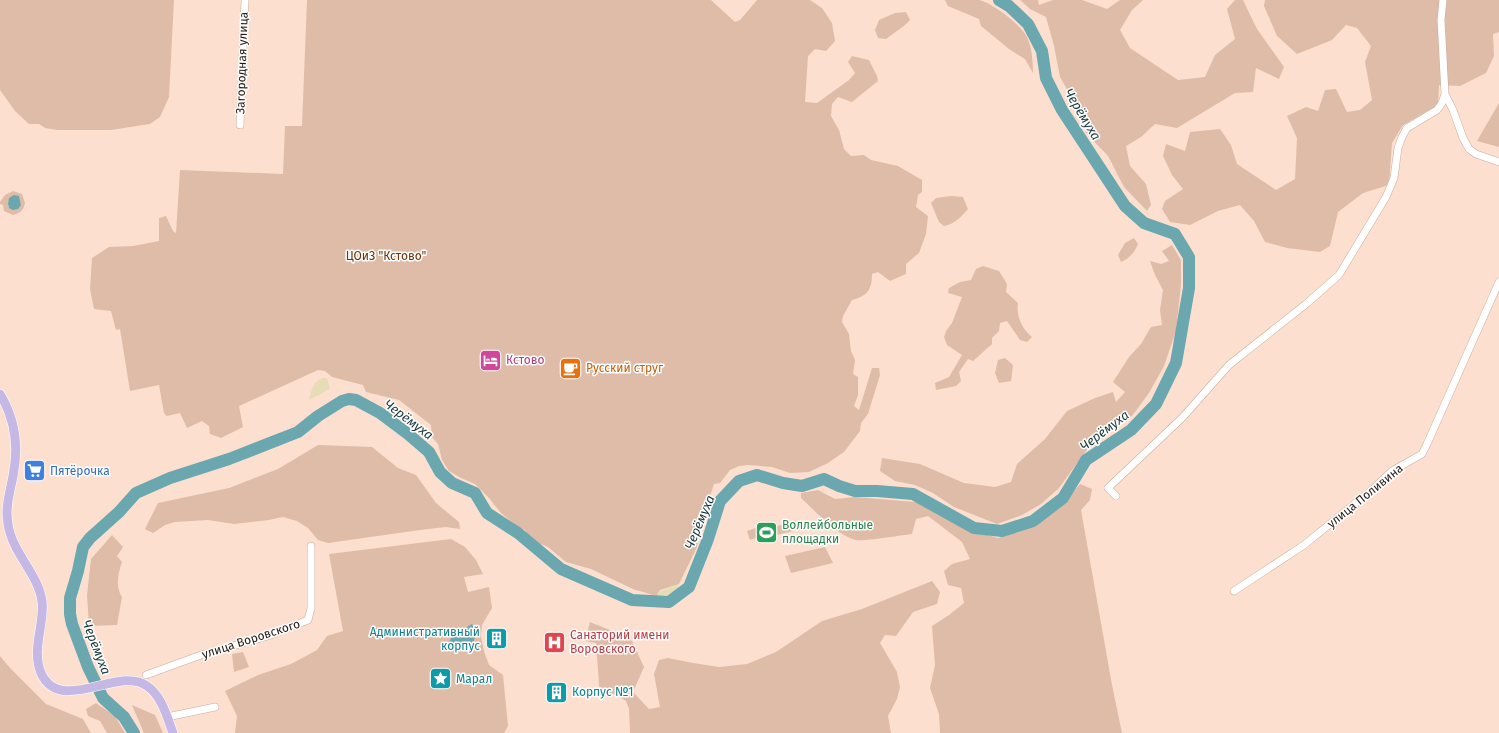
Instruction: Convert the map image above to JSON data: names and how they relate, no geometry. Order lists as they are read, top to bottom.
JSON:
{
  "streets": {
    "street": ["Загородная улица", "улица Поливина", "улица Воровского"]
  },
  "water": ["Черёмуха"],
  "parks": ["ЦОиЗ \"Кстово\""],
  "places": {
    "hotel": ["Кстово"],
    "cafe": ["Русский струг"],
    "supermarket": ["Пятёрочка"],
    "sports": ["Воллейбольные площадки"],
    "building": ["Административный корпус", "Корпус №1"],
    "hospital": ["Санаторий имени Воровского"],
    "place": ["Марал"]
  }
}
